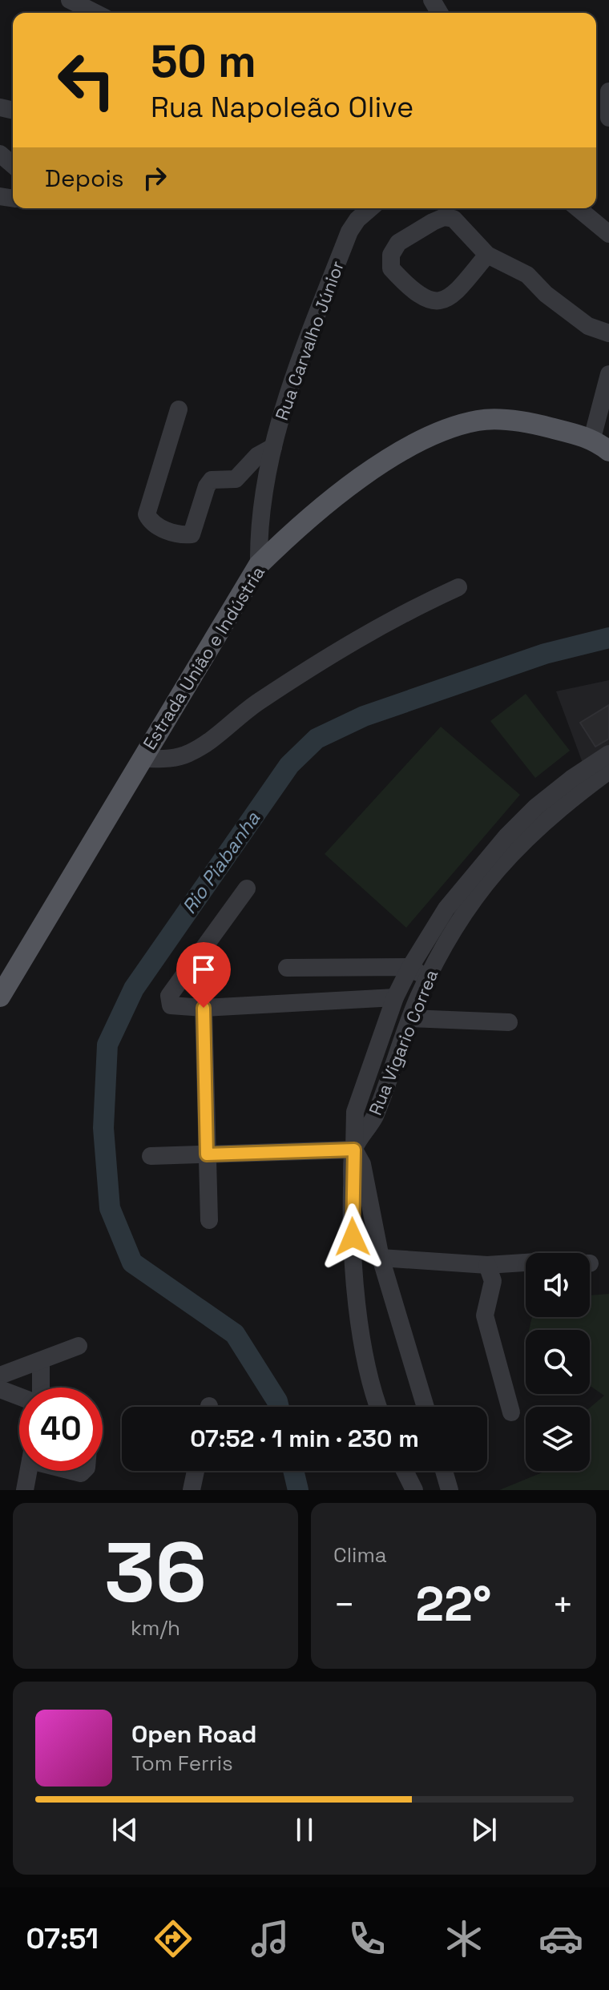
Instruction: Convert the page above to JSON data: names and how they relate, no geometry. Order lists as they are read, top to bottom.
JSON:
{
  "streets": {
    "main road": ["Estrada União e Indústria"],
    "street": ["Rua Carvalho Júnior", "Rua Vigario Correa"]
  },
  "crossings": [
    ["Rua Carvalho Júnior", "Estrada União e Indústria"]
  ],
  "water": ["Rio Piabanha"],
  "page": {
    "turn": ["50 m", "Rua Napoleão Olive"],
    "then": "Depois",
    "limit": "40",
    "trip": "07:52 · 1 min · 230 m",
    "tile": [
      ["36", "km/h"],
      "Clima"
    ],
    "heat": ["−", "22°", "+"],
    "song": ["Open Road", "Tom Ferris"],
    "tabs": "07:51"
  }
}
